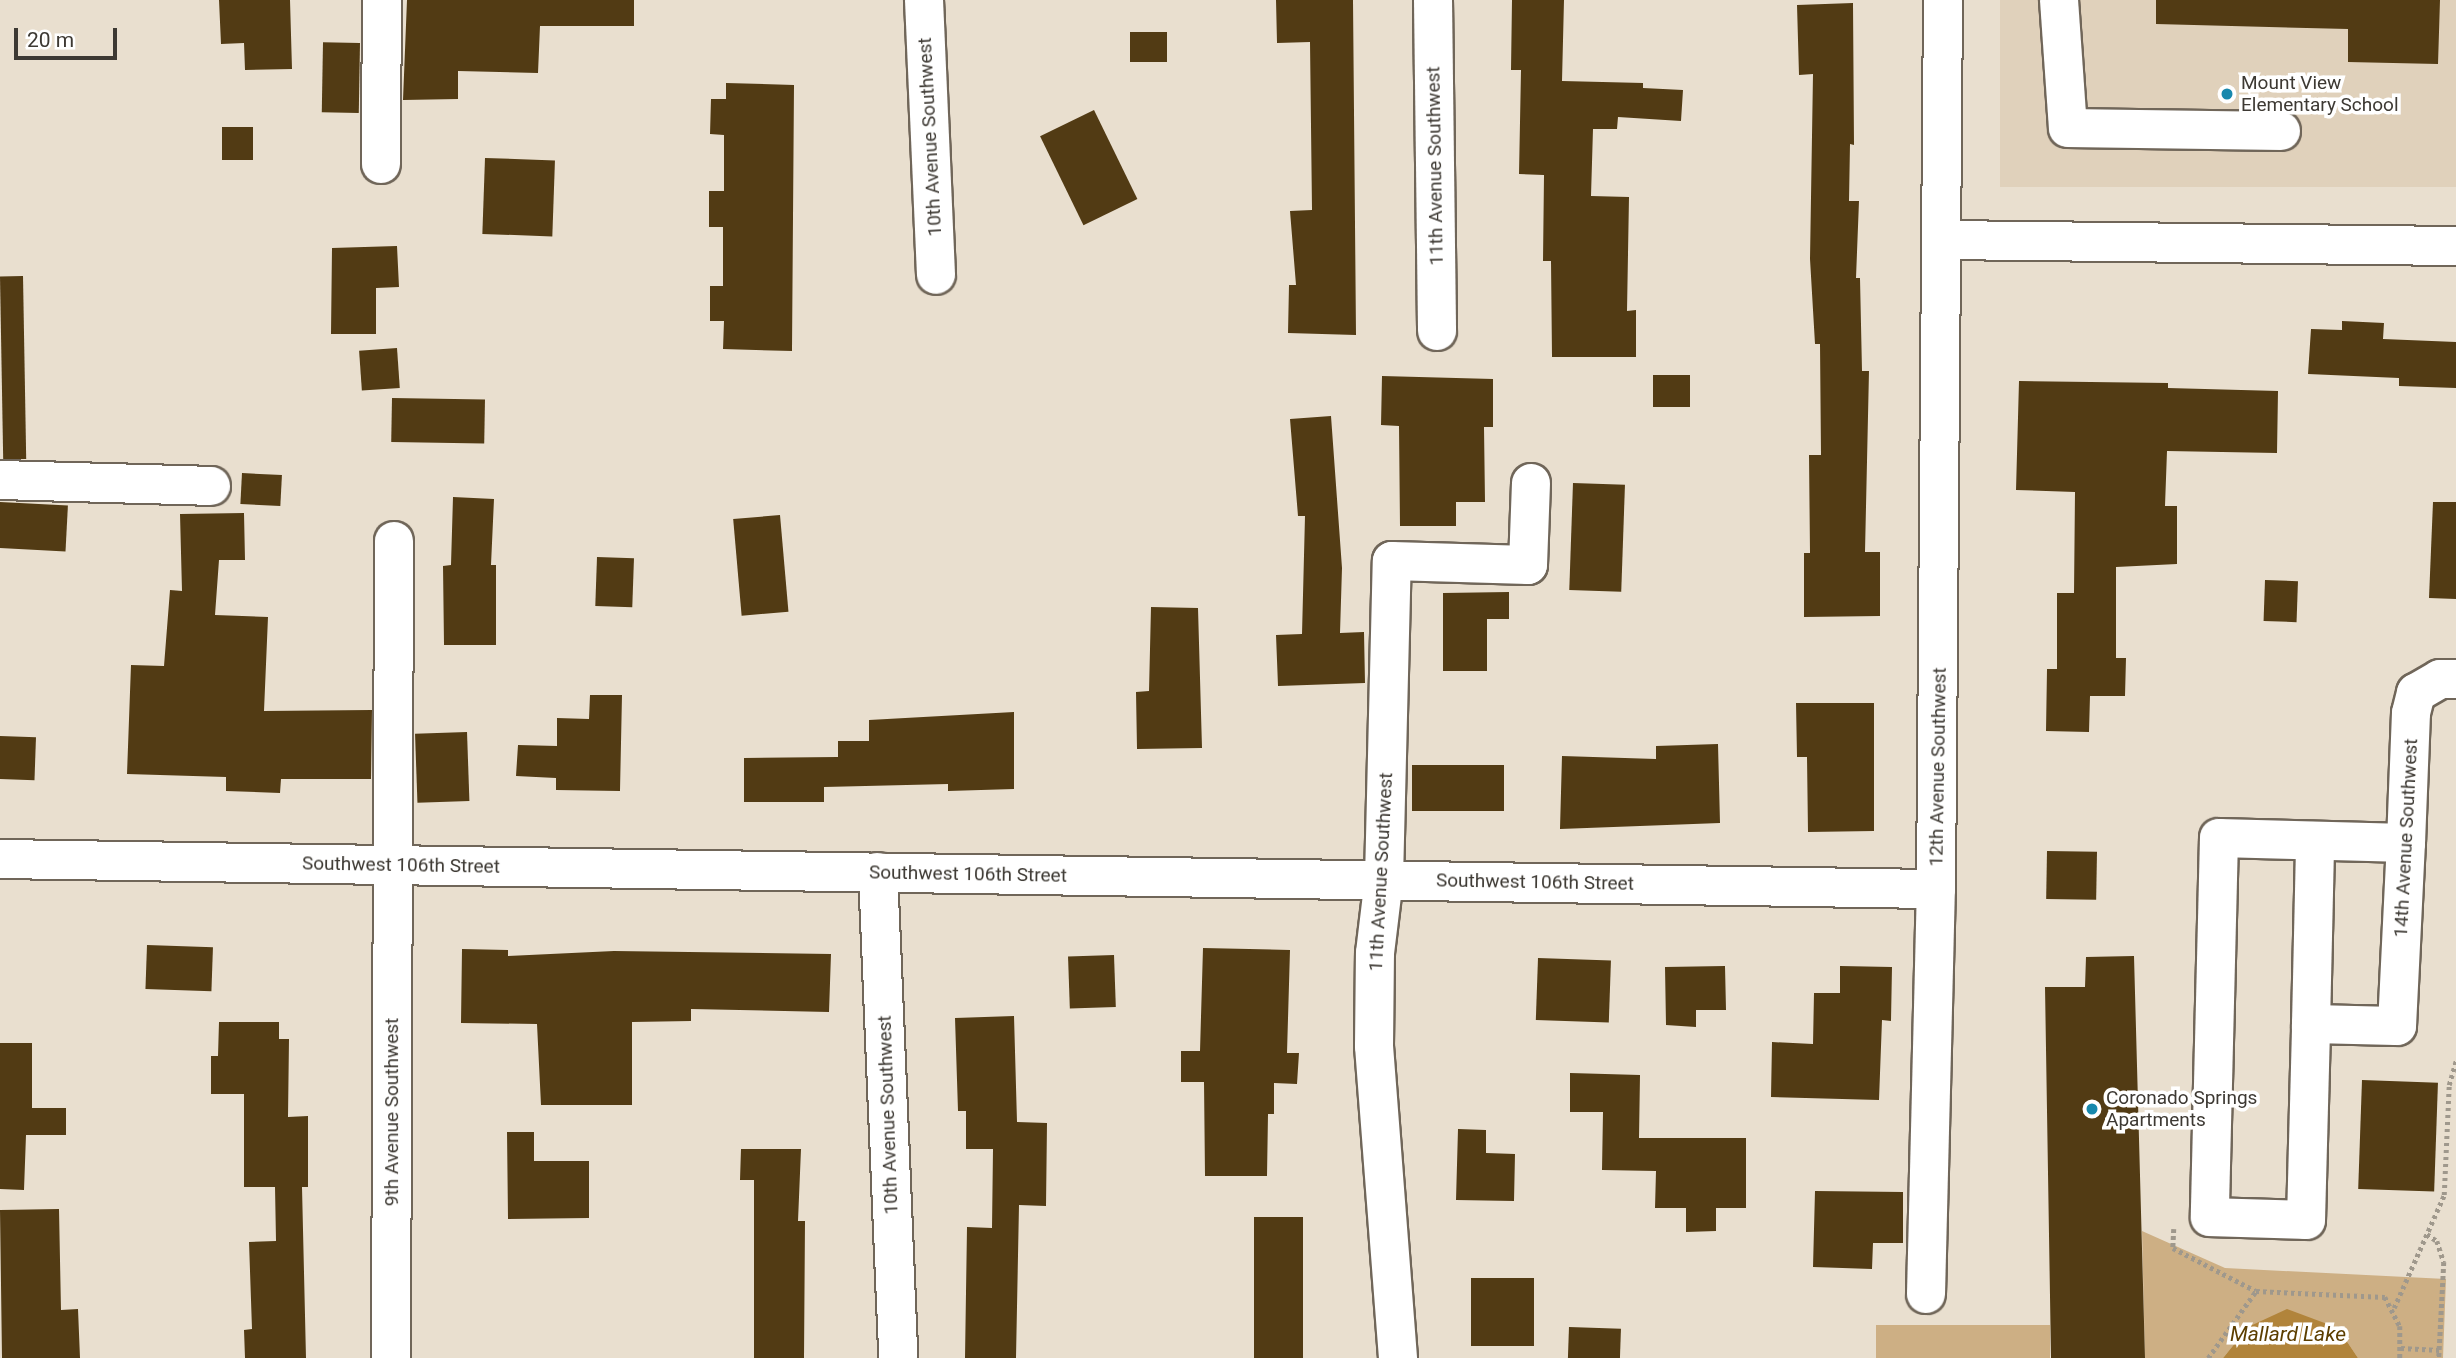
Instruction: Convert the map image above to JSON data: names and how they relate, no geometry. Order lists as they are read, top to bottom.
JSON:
{
  "streets": {
    "street": [
      "10th Avenue Southwest",
      "11th Avenue Southwest",
      "12th Avenue Southwest",
      "14th Avenue Southwest",
      "Southwest 106th Street",
      "9th Avenue Southwest"
    ]
  },
  "crossings": [
    ["10th Avenue Southwest", "Southwest 106th Street"],
    ["11th Avenue Southwest", "Southwest 106th Street"],
    ["12th Avenue Southwest", "Southwest 106th Street"],
    ["Southwest 106th Street", "9th Avenue Southwest"]
  ],
  "water": ["Mallard Lake"],
  "places": ["Mount View Elementary School", "Coronado Springs Apartments"],
  "scale_bar": "20 m"
}
